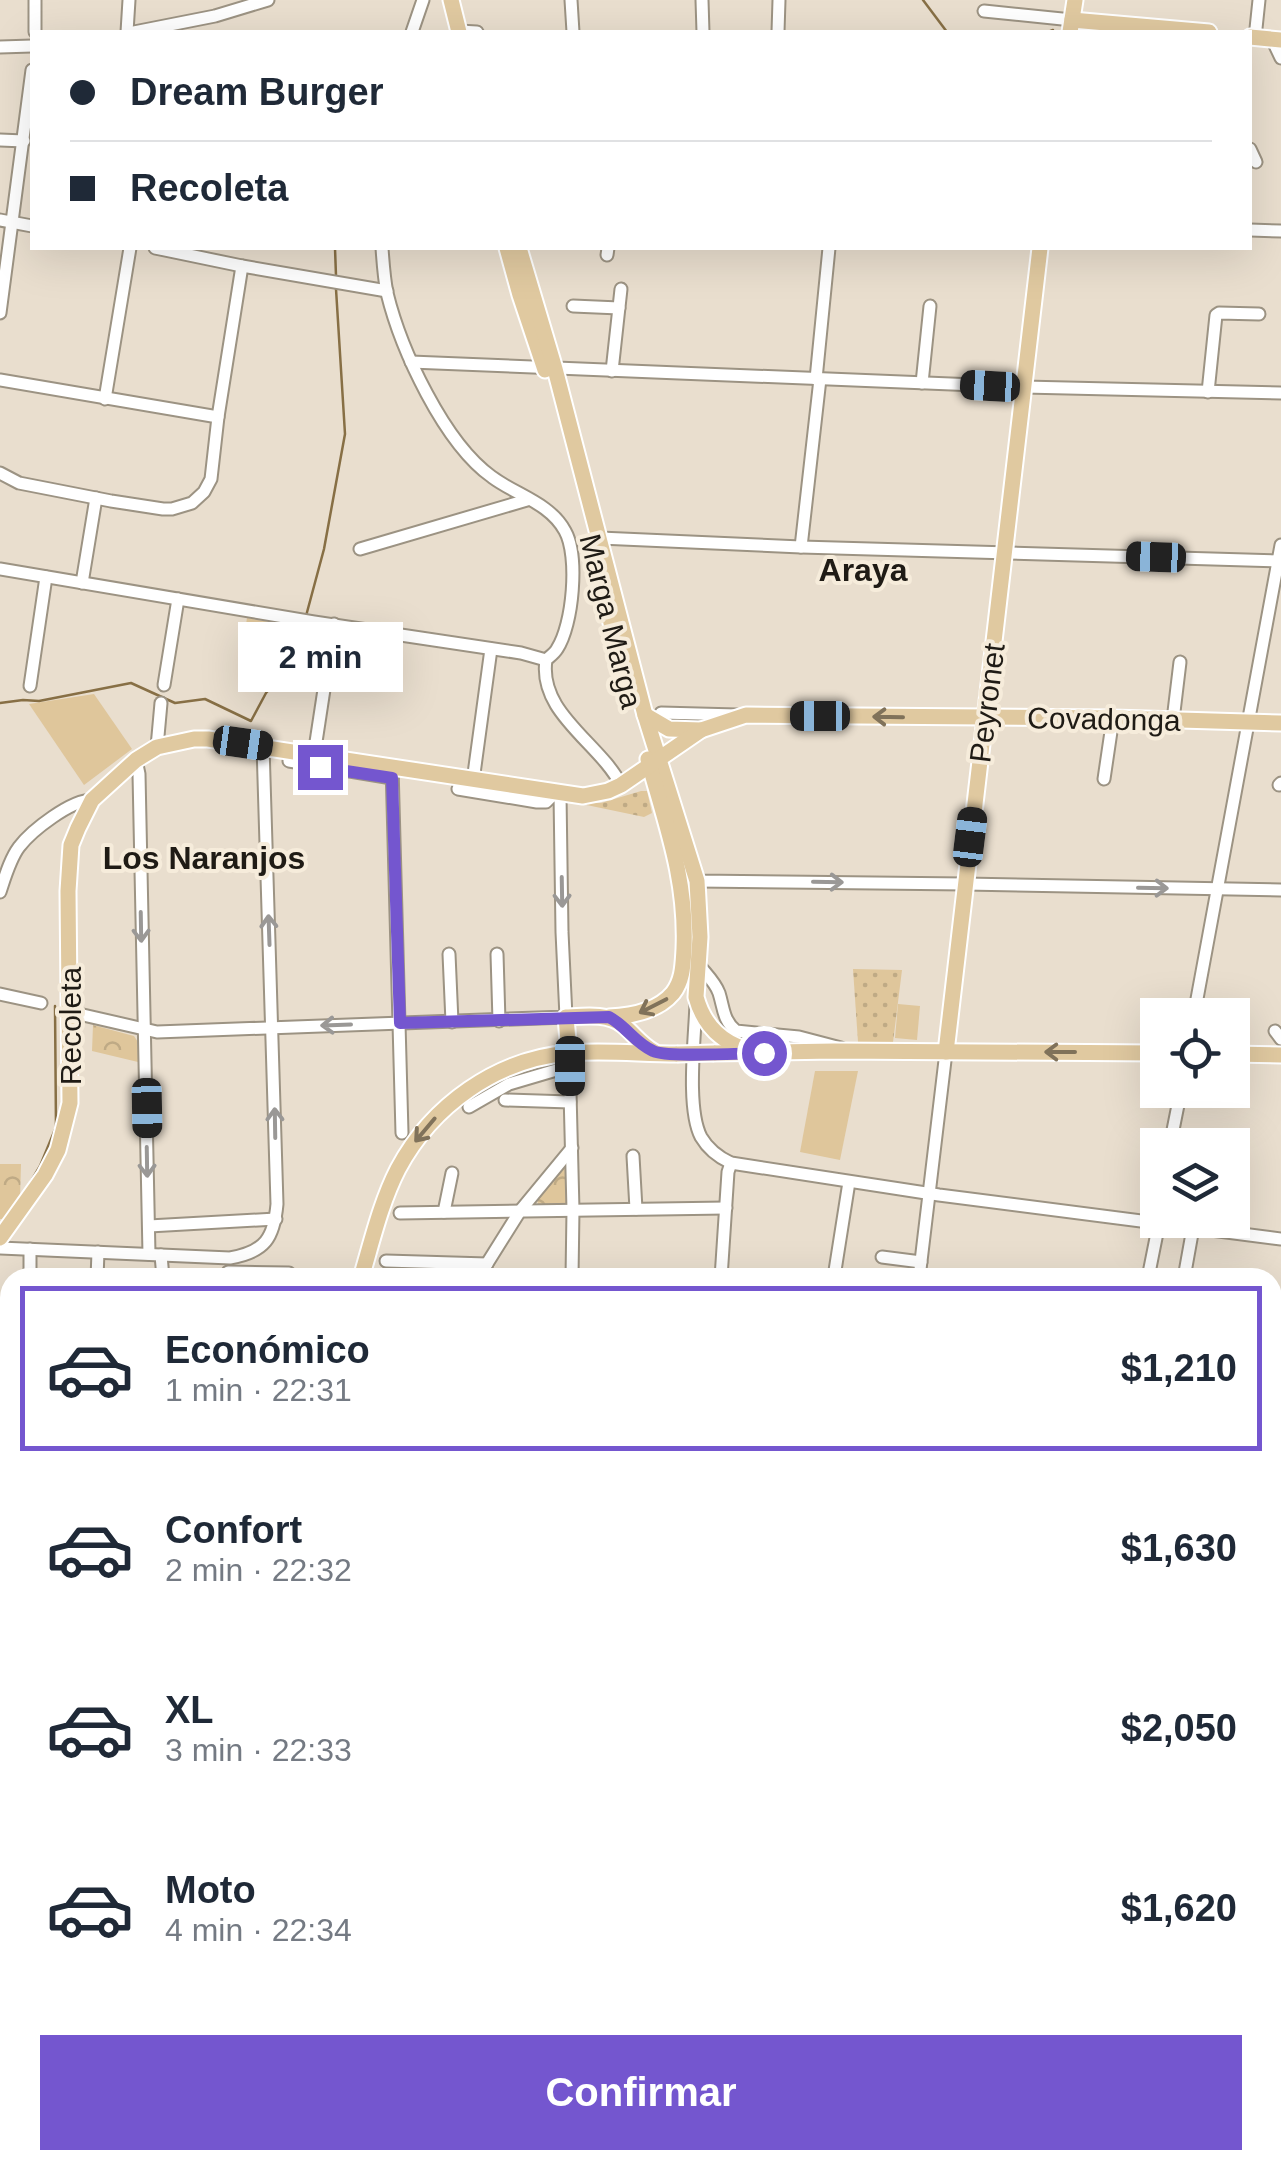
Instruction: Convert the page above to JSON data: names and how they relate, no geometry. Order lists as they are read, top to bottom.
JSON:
{
  "streets": {
    "main road": [
      "Marga Marga",
      "Peyronet",
      "Covadonga",
      "Recoleta"
    ]
  },
  "crossings": [
    ["Marga Marga", "Covadonga"],
    ["Marga Marga", "Recoleta"],
    ["Peyronet", "Covadonga"],
    ["Covadonga", "Recoleta"]
  ],
  "districts": ["Araya", "Los Naranjos"],
  "page": {
    "banner": ["Dream Burger", "Recoleta"],
    "bubble": "2 min",
    "list": [
      {
        "name": "Económico",
        "note": "1 min · 22:31",
        "value": "$1,210"
      },
      {
        "name": "Confort",
        "note": "2 min · 22:32",
        "value": "$1,630"
      },
      {
        "name": "XL",
        "note": "3 min · 22:33",
        "value": "$2,050"
      },
      {
        "name": "Moto",
        "note": "4 min · 22:34",
        "value": "$1,620"
      }
    ],
    "buttons": "Confirmar"
  }
}
